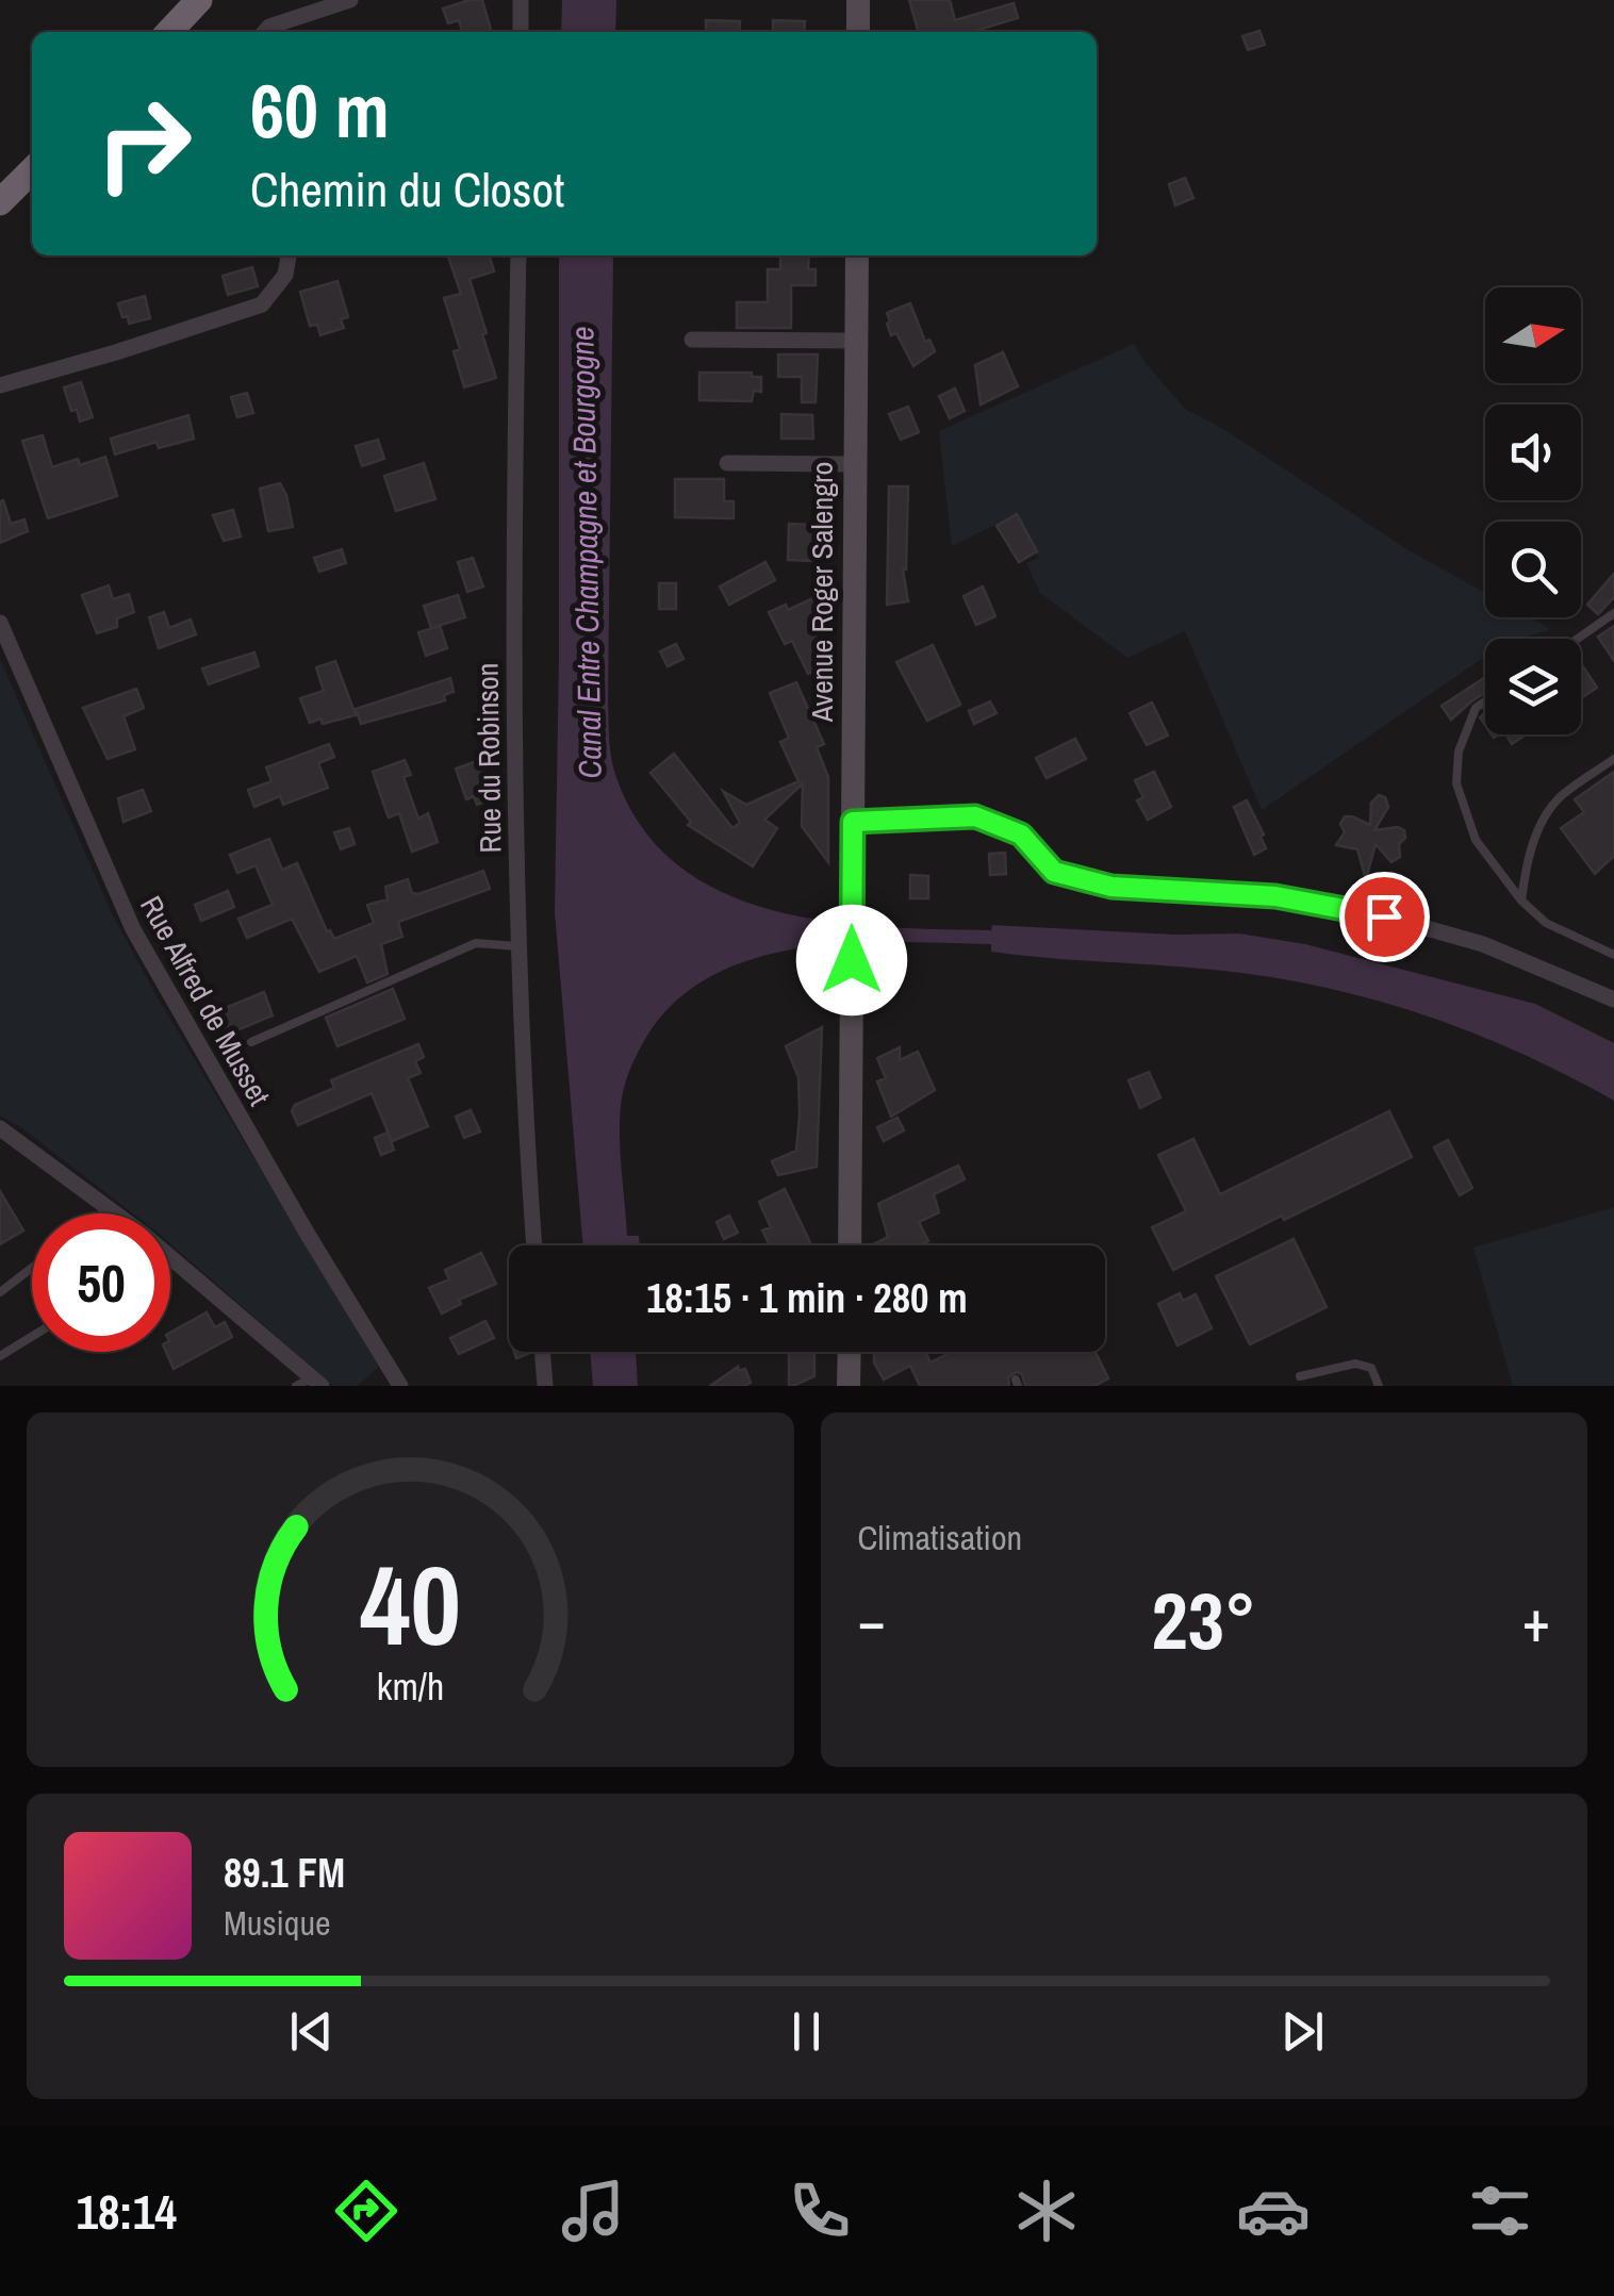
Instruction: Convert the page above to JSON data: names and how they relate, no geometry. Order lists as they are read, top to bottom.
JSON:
{
  "streets": {
    "main road": ["Avenue Roger Salengro"],
    "street": ["Rue du Robinson", "Rue Alfred de Musset"]
  },
  "water": ["Canal Entre Champagne et Bourgogne"],
  "north": "right",
  "page": {
    "turn": ["60 m", "Chemin du Closot"],
    "limit": "50",
    "trip": "18:15 · 1 min · 280 m",
    "tile": "Climatisation",
    "heat": ["−", "23°", "+"],
    "song": ["89.1 FM", "Musique"],
    "tabs": "18:14",
    "gauge": ["40", "km/h"]
  }
}
